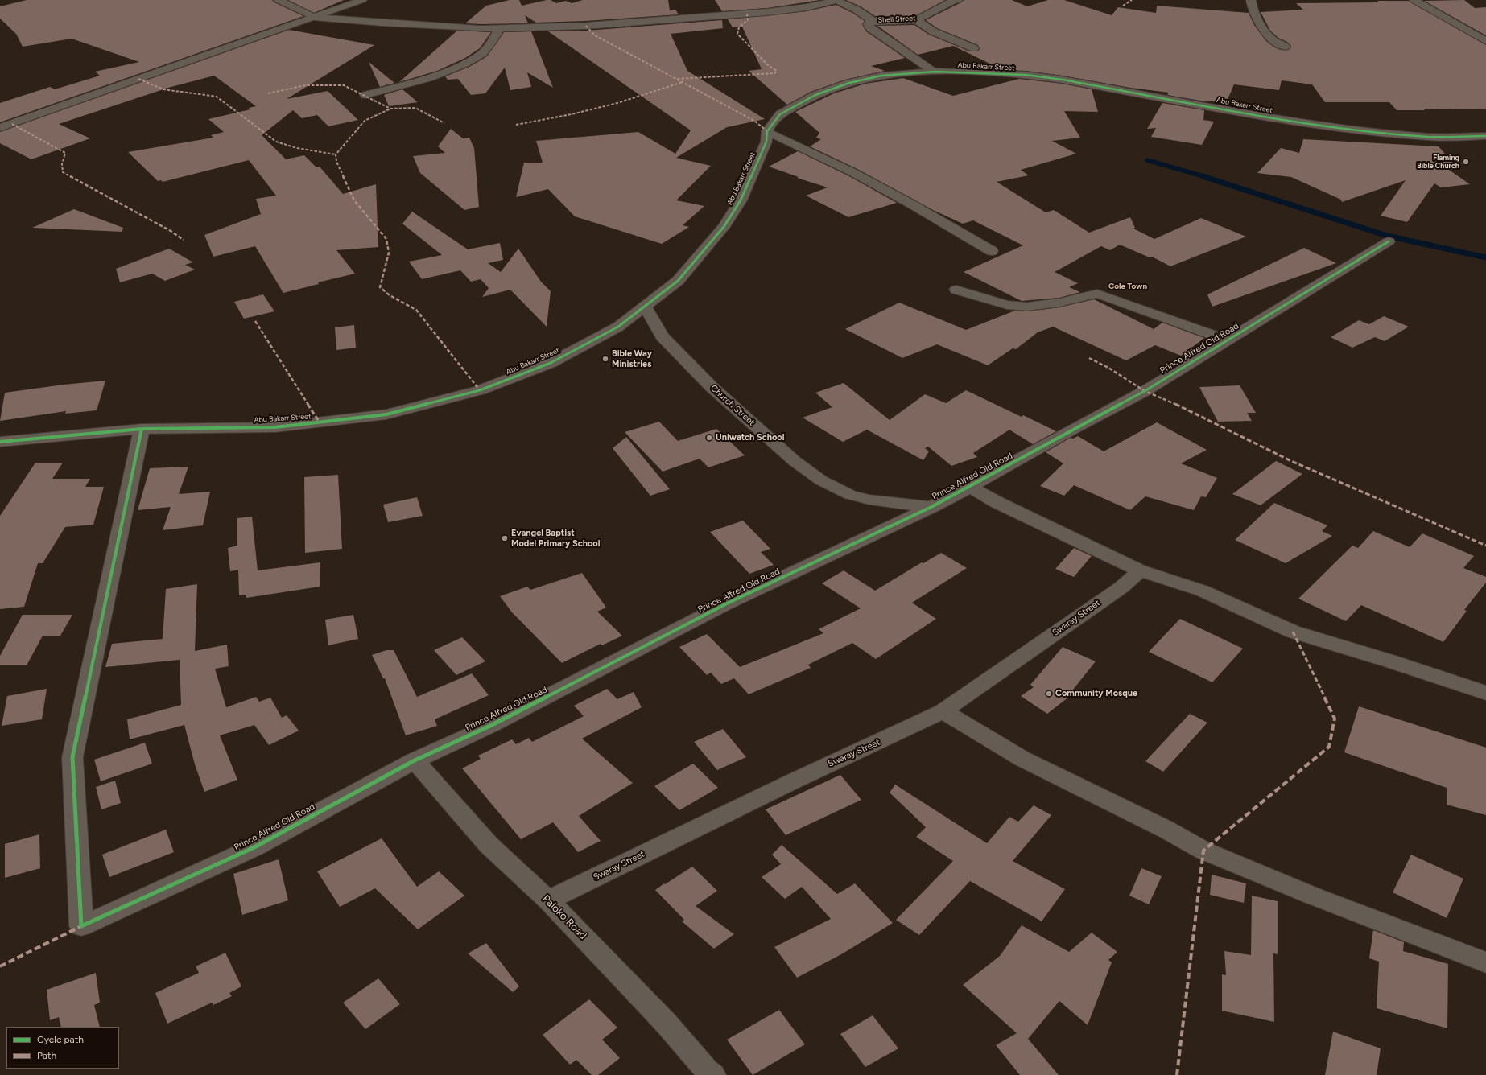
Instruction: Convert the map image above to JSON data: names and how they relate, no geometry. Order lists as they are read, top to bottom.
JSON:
{
  "streets": {
    "street": [
      "Shell Street",
      "Abu Bakarr Street",
      "Prince Alfred Old Road",
      "Church Street",
      "Swaray Street",
      "Paloko Road"
    ]
  },
  "crossings": [
    ["Abu Bakarr Street", "Prince Alfred Old Road"],
    ["Abu Bakarr Street", "Church Street"],
    ["Prince Alfred Old Road", "Church Street"],
    ["Prince Alfred Old Road", "Paloko Road"],
    ["Swaray Street", "Paloko Road"]
  ],
  "districts": ["Cole Town"],
  "places": [
    "Flaming Bible Church",
    "Bible Way Ministries",
    "Uniwatch School",
    "Evangel Baptist Model Primary School",
    "Community Mosque"
  ],
  "legend": ["Cycle path", "Path"]
}
